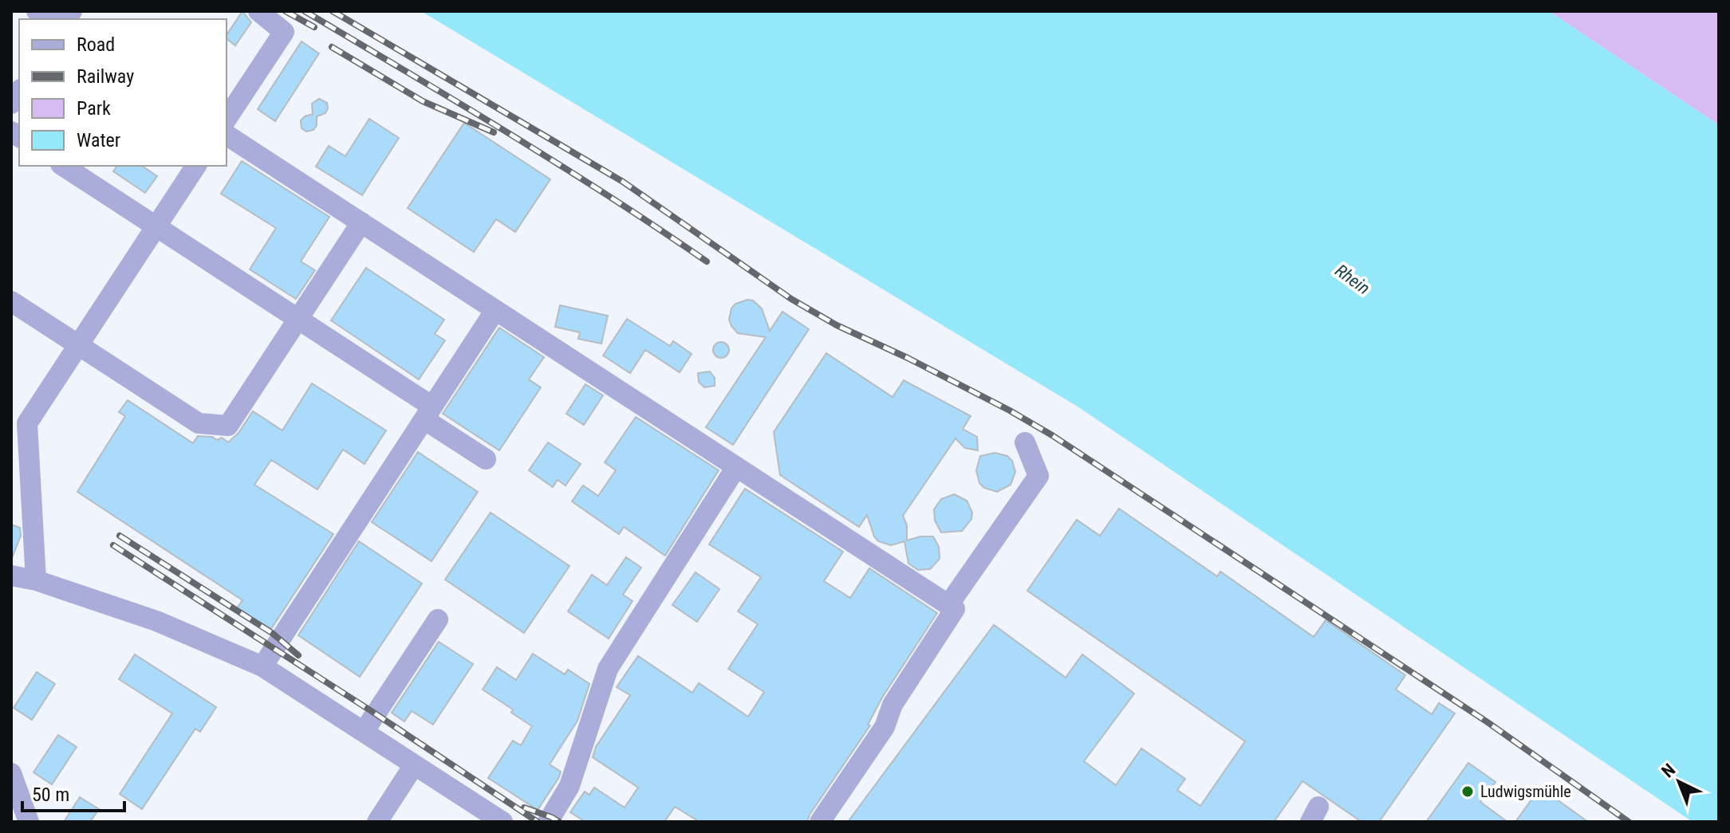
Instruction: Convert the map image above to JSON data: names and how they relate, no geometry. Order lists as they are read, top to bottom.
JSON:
{
  "water": ["Rhein"],
  "places": ["Ludwigsmühle"],
  "legend": [
    "Road",
    "Railway",
    "Park",
    "Water"
  ],
  "scale_bar": "50 m",
  "north": "top left"
}
